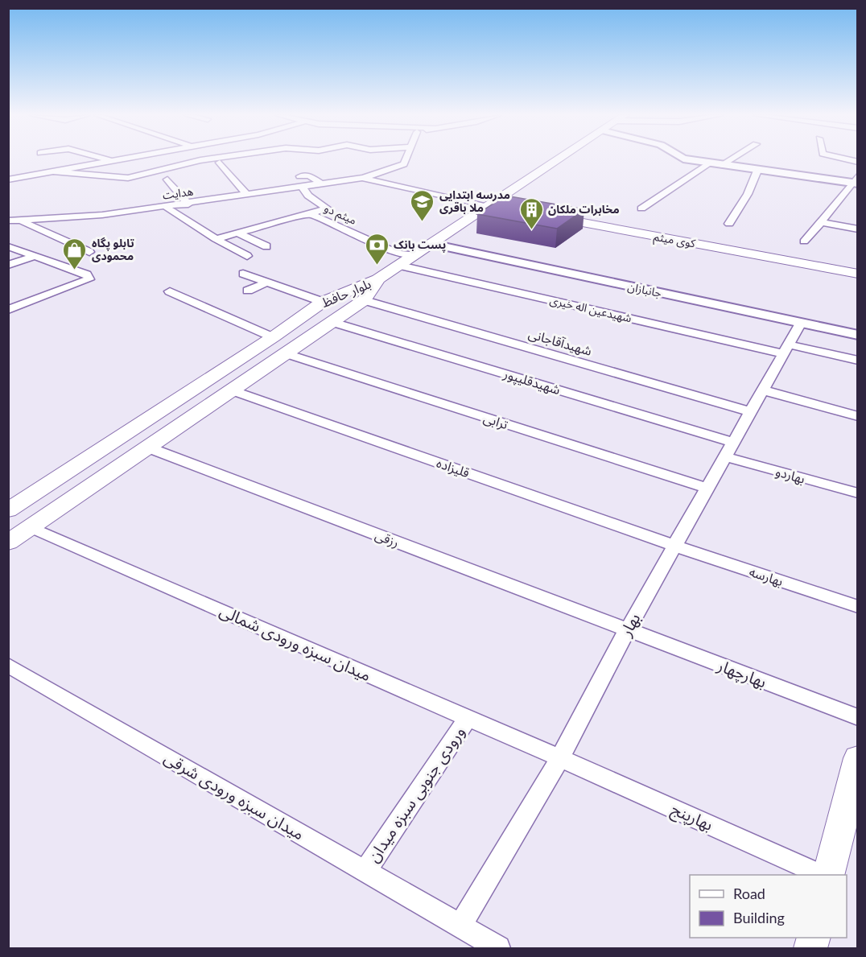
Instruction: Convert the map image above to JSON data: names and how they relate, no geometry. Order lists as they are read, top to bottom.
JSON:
{
  "streets": {
    "main road": ["کوی میثم", "بلوار حافظ"],
    "street": [
      "هدایت",
      "میثم دو",
      "جانبازان",
      "شهیدعین اله خیری",
      "شهیدآقاجانی",
      "شهیدقلیپور",
      "ترابی",
      "قلیزاده",
      "بهاردو",
      "رزقی",
      "بهارسه",
      "بهار",
      "میدان سبزه ورودی شمالی",
      "بهارچهار",
      "ورودی جنوبی سبزه میدان",
      "میدان سبزه ورودی شرقی",
      "بهارپنج"
    ]
  },
  "crossings": [
    ["جانبازان", "بهار"],
    ["بلوار حافظ", "شهیدآقاجانی"],
    ["بلوار حافظ", "شهیدقلیپور"],
    ["بلوار حافظ", "ترابی"],
    ["بلوار حافظ", "قلیزاده"],
    ["بلوار حافظ", "رزقی"],
    ["بلوار حافظ", "میدان سبزه ورودی شمالی"],
    ["شهیدعین اله خیری", "بهار"],
    ["شهیدآقاجانی", "بهار"],
    ["شهیدقلیپور", "بهار"],
    ["ترابی", "بهار"],
    ["قلیزاده", "بهارسه"],
    ["قلیزاده", "بهار"],
    ["بهاردو", "بهار"],
    ["رزقی", "بهار"],
    ["رزقی", "بهارچهار"],
    ["بهارسه", "بهار"],
    ["بهار", "میدان سبزه ورودی شمالی"],
    ["بهار", "بهارچهار"],
    ["بهار", "میدان سبزه ورودی شرقی"],
    ["بهار", "بهارپنج"],
    ["میدان سبزه ورودی شمالی", "ورودی جنوبی سبزه میدان"],
    ["میدان سبزه ورودی شمالی", "بهارپنج"],
    ["ورودی جنوبی سبزه میدان", "میدان سبزه ورودی شرقی"]
  ],
  "places": {
    "school or university": ["مدرسه ابتدایی ملا باقری"],
    "building": ["مخابرات ملکان"],
    "bank": ["پست بانک"],
    "shop": ["تابلو پگاه محمودی"]
  },
  "legend": ["Road", "Building"]
}
